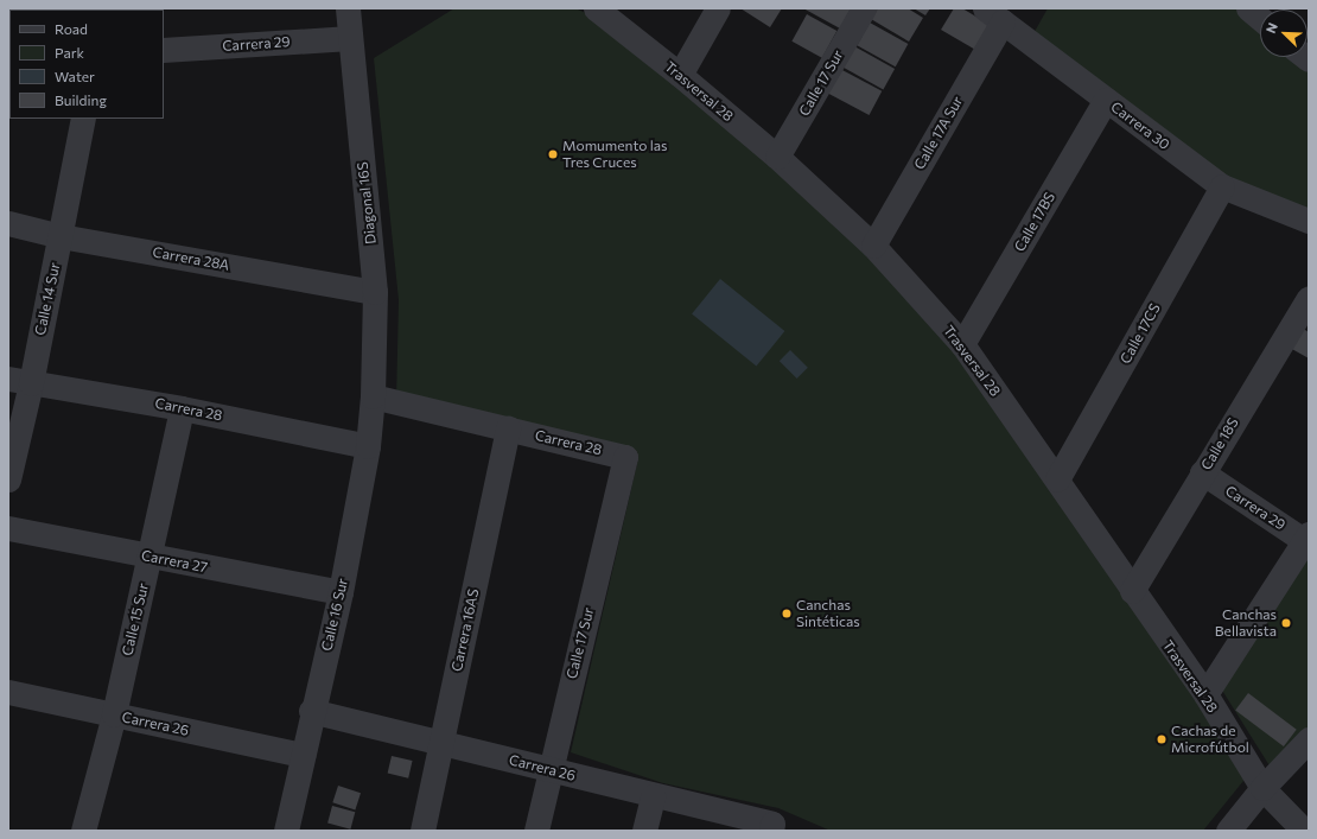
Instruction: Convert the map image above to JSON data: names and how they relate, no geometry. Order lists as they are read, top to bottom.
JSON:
{
  "streets": {
    "street": [
      "Carrera 29",
      "Calle 17 Sur",
      "Trasversal 28",
      "Carrera 30",
      "Calle 17A Sur",
      "Diagonal 16S",
      "Calle 17BS",
      "Carrera 28A",
      "Calle 14 Sur",
      "Calle 17CS",
      "Carrera 28",
      "Calle 18S",
      "Carrera 27",
      "Calle 16 Sur",
      "Calle 15 Sur",
      "Carrera 16AS",
      "Carrera 26"
    ]
  },
  "crossings": [
    ["Carrera 29", "Diagonal 16S"],
    ["Carrera 29", "Calle 18S"],
    ["Calle 17 Sur", "Trasversal 28"],
    ["Calle 17 Sur", "Carrera 28"],
    ["Calle 17 Sur", "Carrera 26"],
    ["Trasversal 28", "Calle 17A Sur"],
    ["Trasversal 28", "Calle 17BS"],
    ["Trasversal 28", "Calle 17CS"],
    ["Trasversal 28", "Calle 18S"],
    ["Carrera 30", "Calle 17A Sur"],
    ["Carrera 30", "Calle 17BS"],
    ["Carrera 30", "Calle 17CS"],
    ["Diagonal 16S", "Carrera 28A"],
    ["Diagonal 16S", "Carrera 28"],
    ["Diagonal 16S", "Calle 16 Sur"],
    ["Carrera 28A", "Calle 14 Sur"],
    ["Calle 14 Sur", "Carrera 28"],
    ["Carrera 28", "Calle 16 Sur"],
    ["Carrera 28", "Calle 15 Sur"],
    ["Carrera 28", "Carrera 16AS"],
    ["Carrera 27", "Calle 16 Sur"],
    ["Carrera 27", "Calle 15 Sur"],
    ["Calle 16 Sur", "Carrera 26"],
    ["Calle 15 Sur", "Carrera 26"],
    ["Carrera 16AS", "Carrera 26"]
  ],
  "places": [
    "Momumento las Tres Cruces",
    "Canchas Sintéticas",
    "Canchas Bellavista",
    "Cachas de Microfútbol"
  ],
  "legend": [
    "Road",
    "Park",
    "Water",
    "Building"
  ],
  "north": "top left"
}
